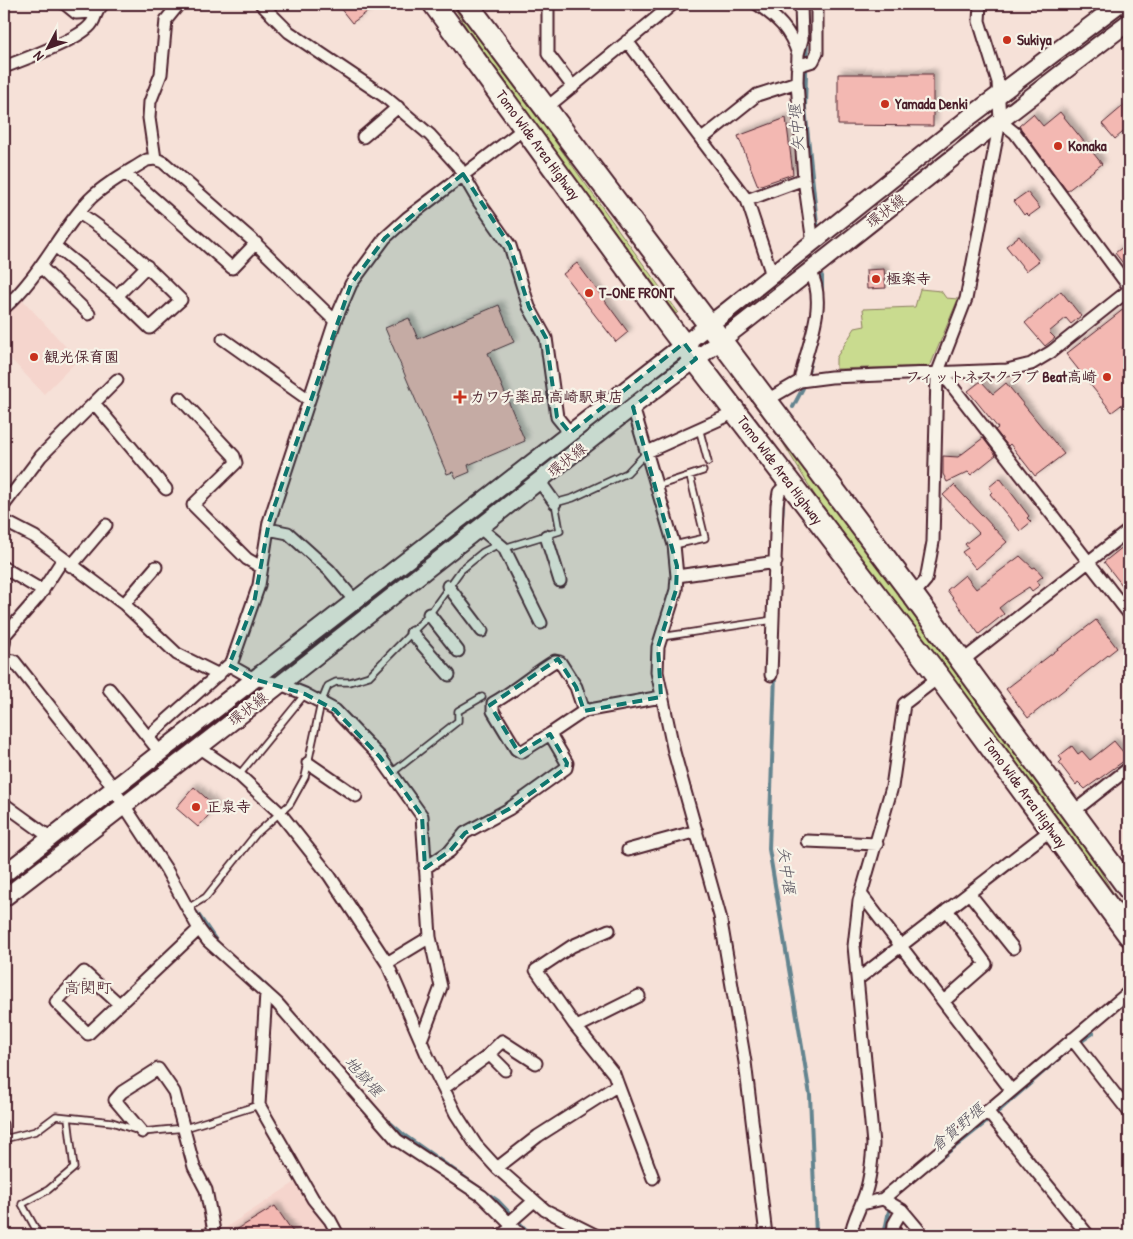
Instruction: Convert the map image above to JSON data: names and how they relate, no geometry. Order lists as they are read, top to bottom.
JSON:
{
  "streets": {
    "highway": ["Tomo Wide Area Highway"],
    "street": ["環状線"]
  },
  "crossings": [
    ["Tomo Wide Area Highway", "環状線"]
  ],
  "districts": ["高関町"],
  "water": ["矢中堰", "地獄堰", "倉賀野堰"],
  "places": {
    "other": [
      "Sukiya",
      "Yamada Denki",
      "Konaka",
      "極楽寺",
      "T-ONE FRONT",
      "観光保育園",
      "フィットネスクラブ Beat高崎",
      "正泉寺"
    ],
    "health": ["カワチ薬品 高崎駅東店"]
  },
  "north": "bottom left"
}
